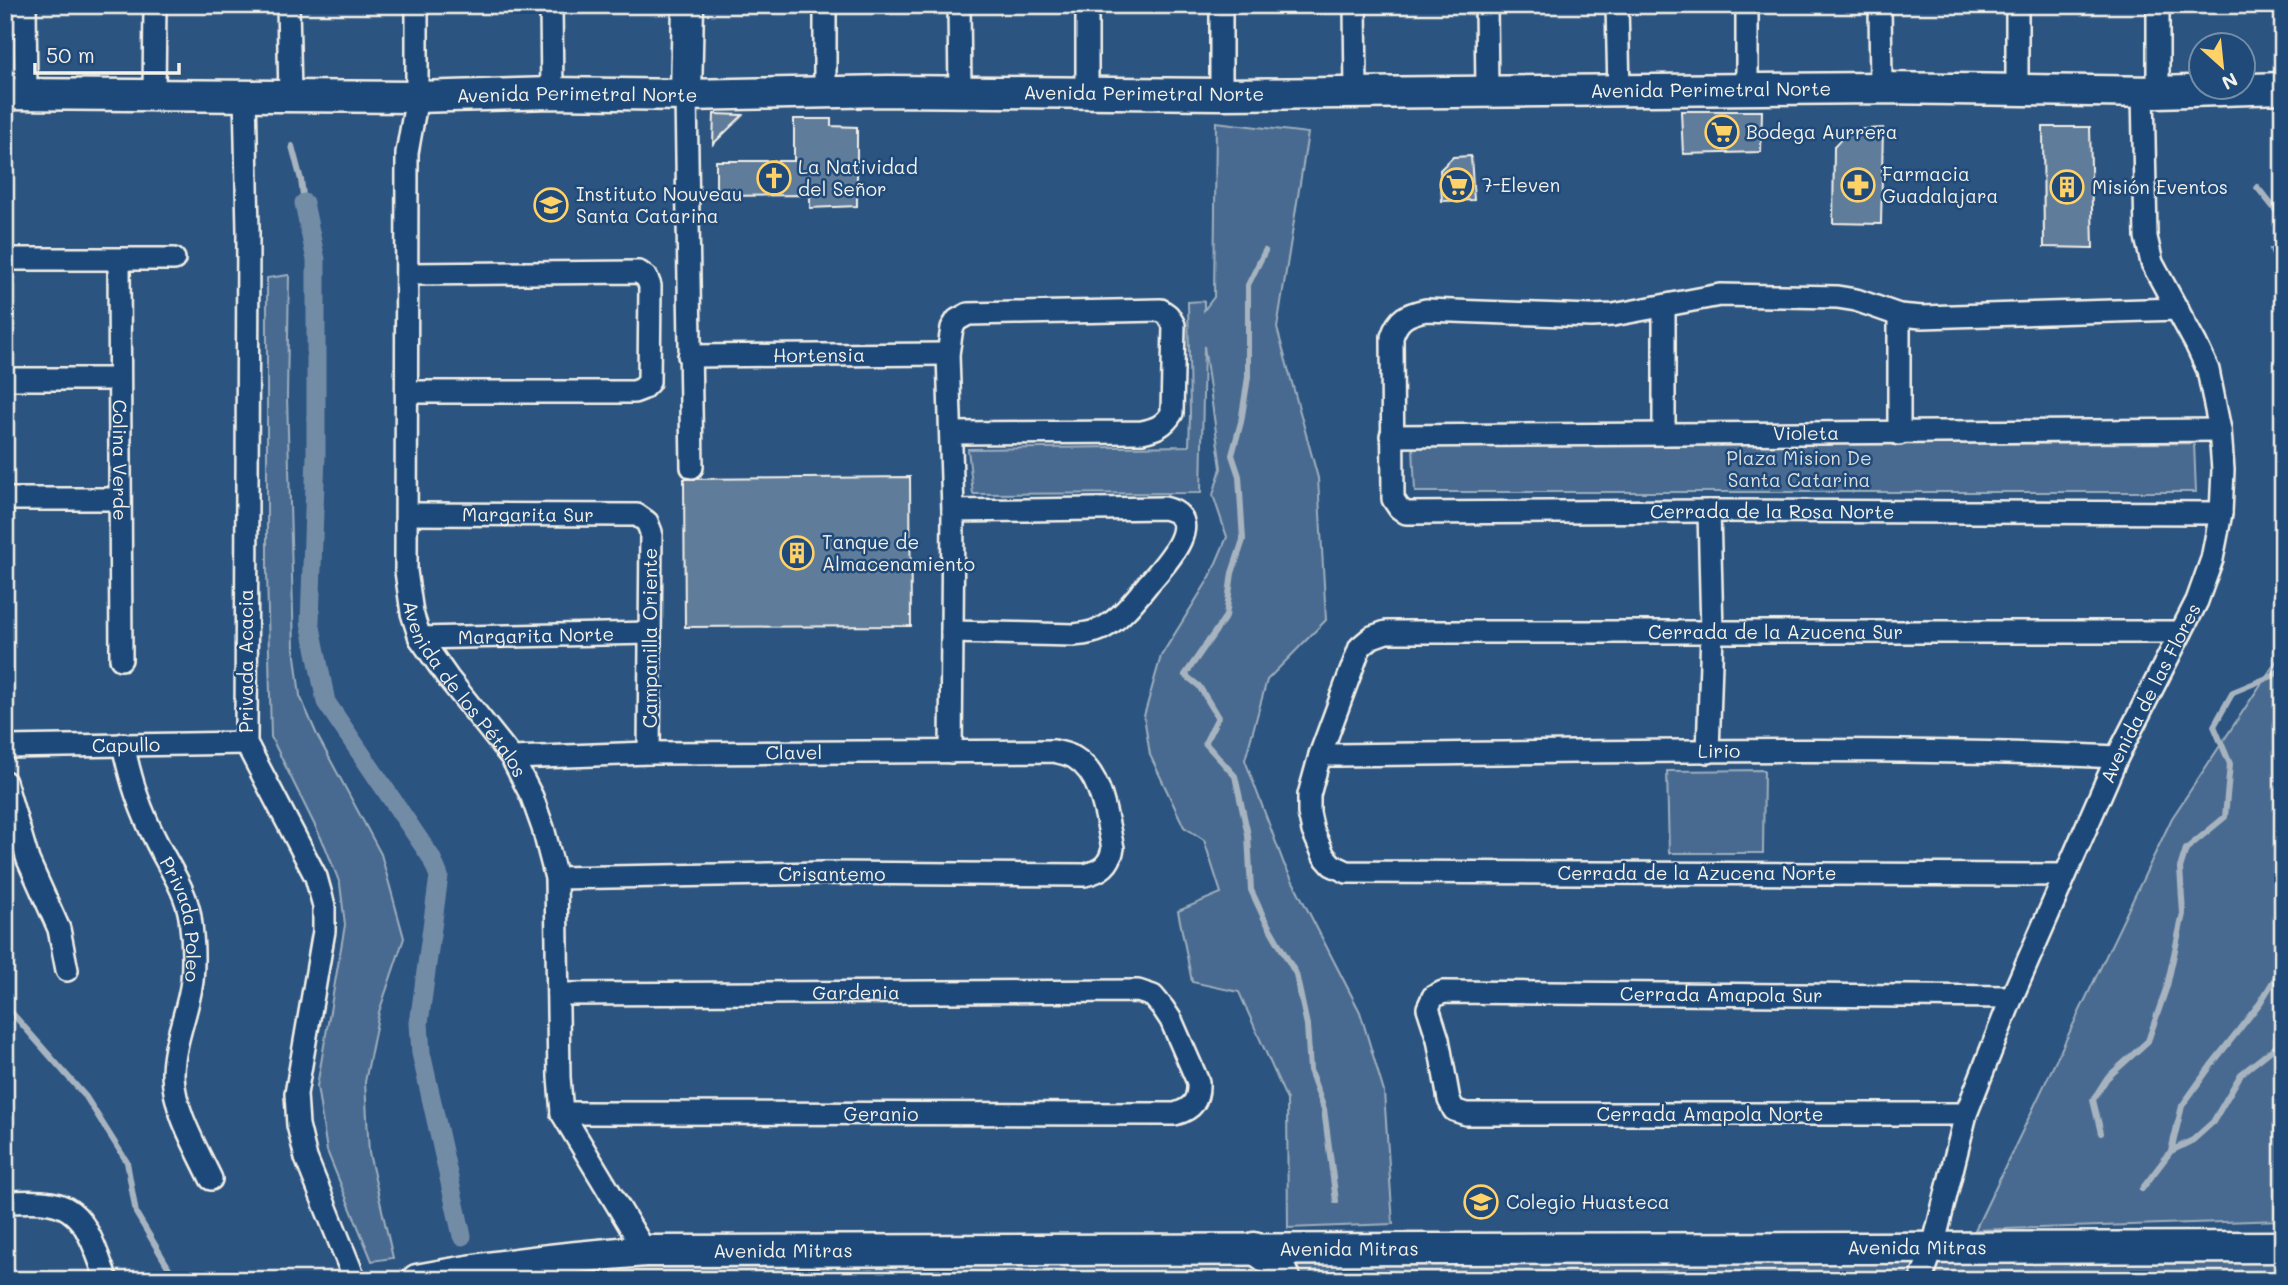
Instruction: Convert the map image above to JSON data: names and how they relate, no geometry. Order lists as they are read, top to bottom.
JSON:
{
  "streets": {
    "street": [
      "Avenida Perimetral Norte",
      "Hortensia",
      "Violeta",
      "Colina Verde",
      "Cerrada de la Rosa Norte",
      "Margarita Sur",
      "Cerrada de la Azucena Sur",
      "Margarita Norte",
      "Campanilla Oriente",
      "Privada Acacia",
      "Avenida de los Pétalos",
      "Avenida de las Flores",
      "Capullo",
      "Lirio",
      "Clavel",
      "Cerrada de la Azucena Norte",
      "Crisantemo",
      "Privada Poleo",
      "Gardenia",
      "Cerrada Amapola Sur",
      "Geranio",
      "Cerrada Amapola Norte",
      "Avenida Mitras"
    ]
  },
  "crossings": [
    ["Avenida Perimetral Norte", "Privada Acacia"],
    ["Avenida Perimetral Norte", "Avenida de los Pétalos"],
    ["Avenida Perimetral Norte", "Avenida de las Flores"],
    ["Violeta", "Cerrada de la Rosa Norte"],
    ["Violeta", "Avenida de las Flores"],
    ["Cerrada de la Rosa Norte", "Avenida de las Flores"],
    ["Margarita Sur", "Campanilla Oriente"],
    ["Margarita Sur", "Avenida de los Pétalos"],
    ["Cerrada de la Azucena Sur", "Avenida de las Flores"],
    ["Cerrada de la Azucena Sur", "Lirio"],
    ["Cerrada de la Azucena Sur", "Cerrada de la Azucena Norte"],
    ["Margarita Norte", "Campanilla Oriente"],
    ["Margarita Norte", "Avenida de los Pétalos"],
    ["Campanilla Oriente", "Clavel"],
    ["Privada Acacia", "Capullo"],
    ["Avenida de los Pétalos", "Clavel"],
    ["Avenida de los Pétalos", "Crisantemo"],
    ["Avenida de los Pétalos", "Gardenia"],
    ["Avenida de los Pétalos", "Geranio"],
    ["Avenida de los Pétalos", "Avenida Mitras"],
    ["Avenida de las Flores", "Lirio"],
    ["Avenida de las Flores", "Cerrada de la Azucena Norte"],
    ["Avenida de las Flores", "Cerrada Amapola Sur"],
    ["Avenida de las Flores", "Cerrada Amapola Norte"],
    ["Avenida de las Flores", "Avenida Mitras"],
    ["Capullo", "Privada Poleo"],
    ["Lirio", "Cerrada de la Azucena Norte"],
    ["Clavel", "Crisantemo"],
    ["Gardenia", "Geranio"],
    ["Cerrada Amapola Sur", "Cerrada Amapola Norte"]
  ],
  "parks": ["Plaza Mision De Santa Catarina"],
  "places": {
    "supermarket": ["Bodega Aurrera", "7-Eleven"],
    "church": ["La Natividad del Señor"],
    "pharmacy": ["Farmacia Guadalajara"],
    "building": ["Misión Eventos", "Tanque de Almacenamiento"],
    "school or university": ["Instituto Nouveau Santa Catarina", "Colegio Huasteca"]
  },
  "scale_bar": "50 m",
  "north": "bottom right"
}
